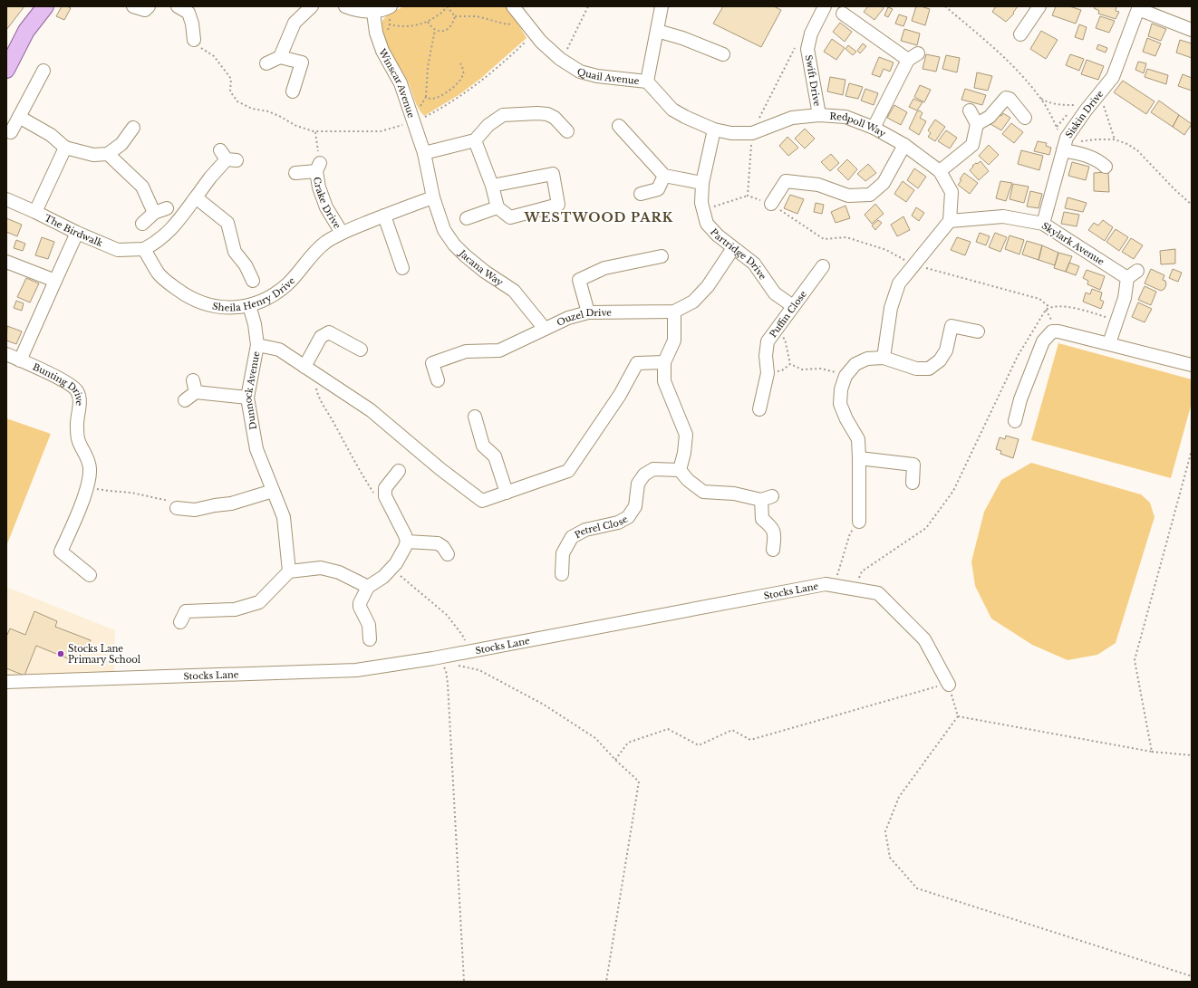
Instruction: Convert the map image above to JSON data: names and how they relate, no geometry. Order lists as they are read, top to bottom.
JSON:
{
  "streets": {
    "street": [
      "Quail Avenue",
      "Swift Drive",
      "Winscar Avenue",
      "Siskin Drive",
      "Redpoll Way",
      "Crake Drive",
      "The Birdwalk",
      "Skylark Avenue",
      "Partridge Drive",
      "Jacana Way",
      "Sheila Henry Drive",
      "Puffin Close",
      "Ouzel Drive",
      "Bunting Drive",
      "Dunnock Avenue",
      "Petrel Close",
      "Stocks Lane"
    ]
  },
  "crossings": [
    ["Quail Avenue", "Redpoll Way"],
    ["Quail Avenue", "Partridge Drive"],
    ["Swift Drive", "Redpoll Way"],
    ["Winscar Avenue", "Jacana Way"],
    ["Winscar Avenue", "Sheila Henry Drive"],
    ["Siskin Drive", "Skylark Avenue"],
    ["Redpoll Way", "Skylark Avenue"],
    ["Redpoll Way", "Partridge Drive"],
    ["Crake Drive", "Sheila Henry Drive"],
    ["The Birdwalk", "Sheila Henry Drive"],
    ["The Birdwalk", "Bunting Drive"],
    ["Partridge Drive", "Puffin Close"],
    ["Partridge Drive", "Ouzel Drive"],
    ["Jacana Way", "Sheila Henry Drive"],
    ["Jacana Way", "Ouzel Drive"],
    ["Sheila Henry Drive", "Dunnock Avenue"]
  ],
  "districts": ["WESTWOOD PARK"],
  "places": ["Stocks Lane Primary School"]
}
